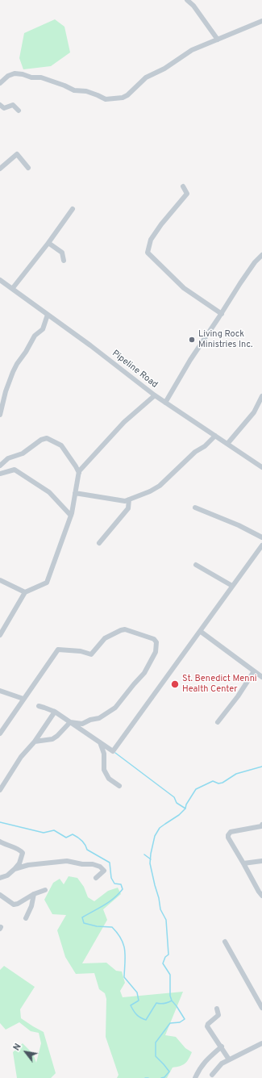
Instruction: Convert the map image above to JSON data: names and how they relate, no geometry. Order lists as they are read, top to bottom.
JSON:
{
  "streets": {
    "street": ["Pipeline Road"]
  },
  "places": ["Living Rock Ministries Inc.", "St. Benedict Menni Health Center"],
  "north": "top left"
}
